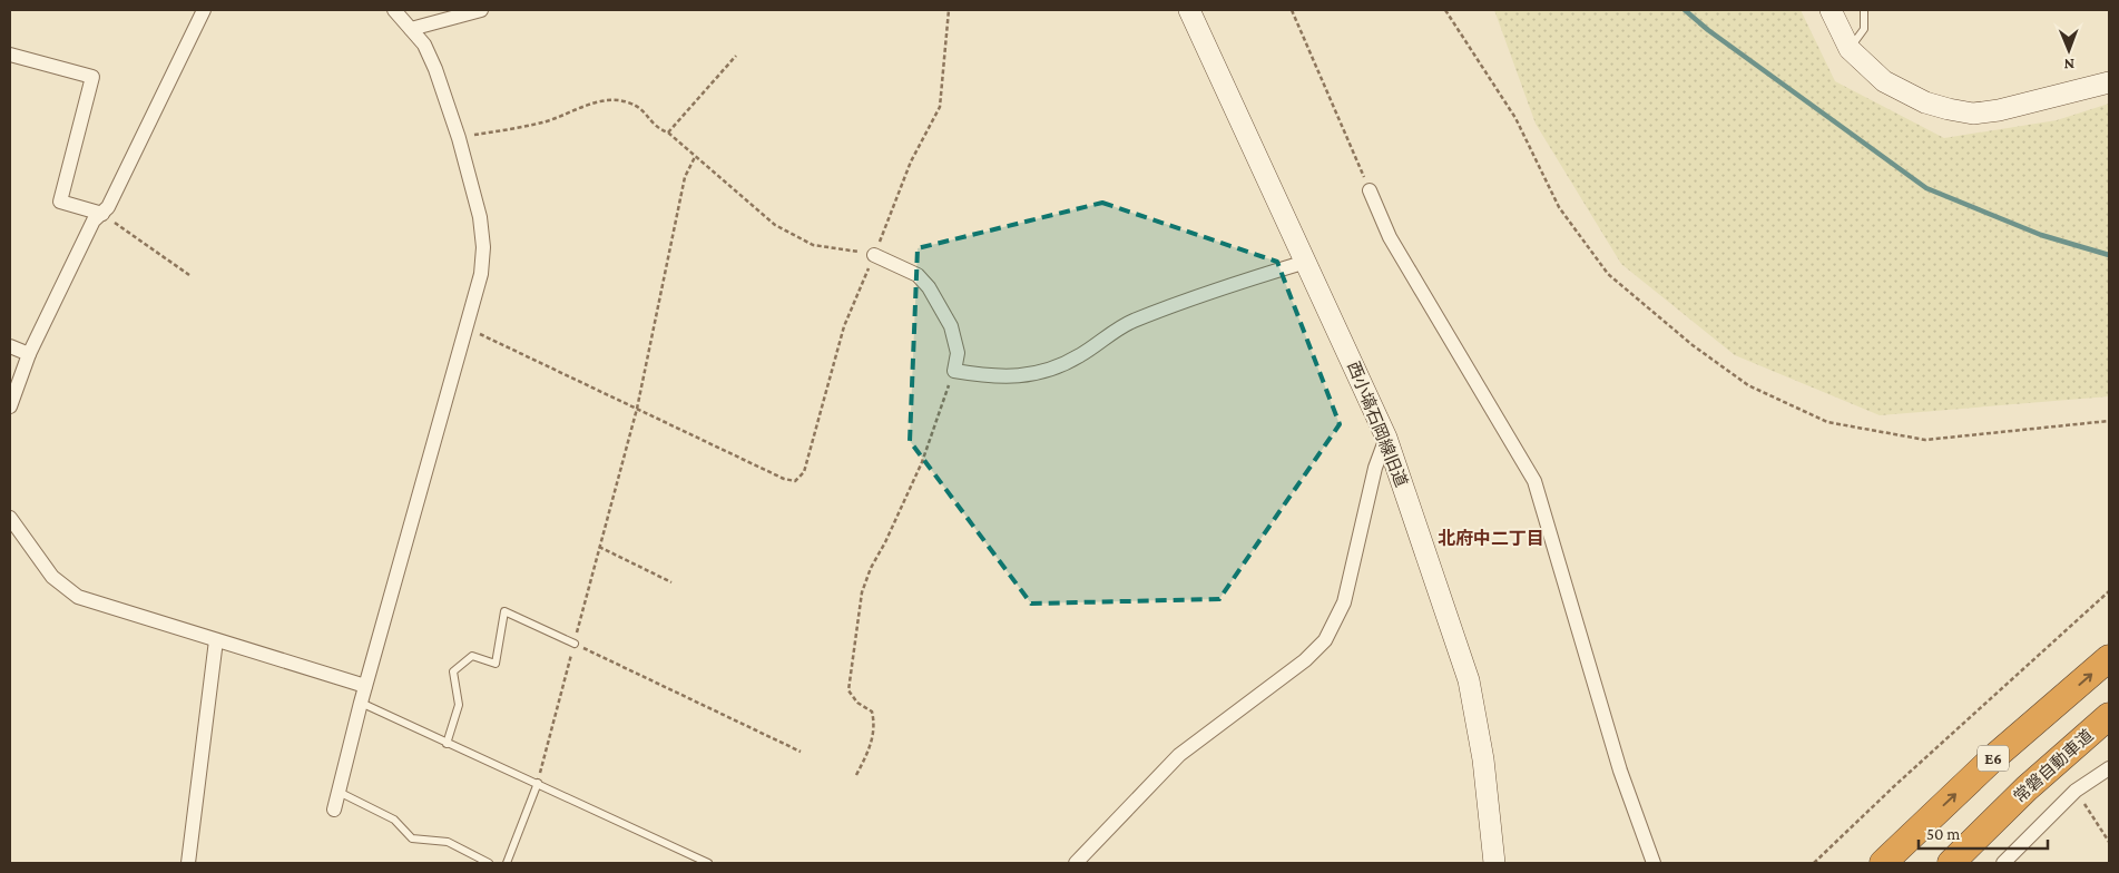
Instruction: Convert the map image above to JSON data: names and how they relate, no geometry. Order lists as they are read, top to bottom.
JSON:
{
  "streets": {
    "highway": ["E6", "常磐自動車道"],
    "street": ["西小塙石岡線旧道"]
  },
  "districts": ["北府中二丁目"],
  "scale_bar": "50 m",
  "north": "bottom"
}
